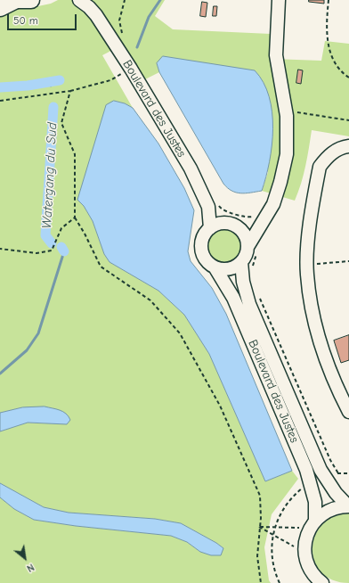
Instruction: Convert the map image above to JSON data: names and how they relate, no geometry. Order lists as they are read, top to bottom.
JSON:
{
  "streets": {
    "street": ["Boulevard des Justes"]
  },
  "water": ["Watergang du Sud"],
  "scale_bar": "50 m",
  "north": "bottom right"
}
